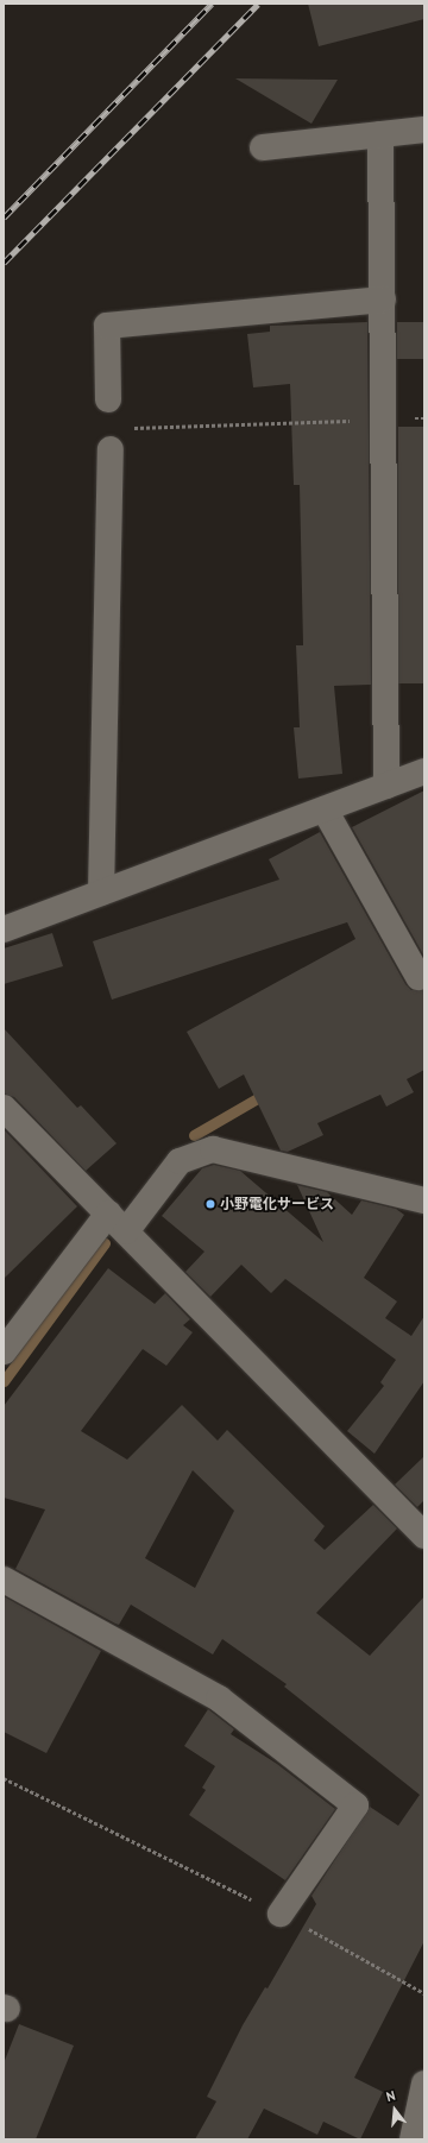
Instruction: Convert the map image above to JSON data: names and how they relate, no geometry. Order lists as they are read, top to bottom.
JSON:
{
  "places": ["小野電化サービス"],
  "north": "top"
}
